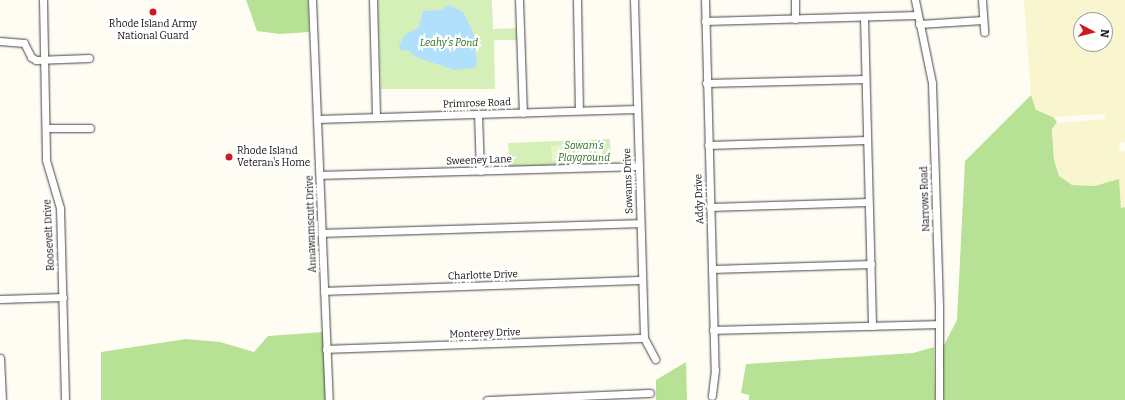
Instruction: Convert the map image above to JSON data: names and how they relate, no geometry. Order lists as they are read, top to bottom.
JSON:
{
  "streets": {
    "street": [
      "Primrose Road",
      "Sweeney Lane",
      "Sowams Drive",
      "Addy Drive",
      "Narrows Road",
      "Annawamscutt Drive",
      "Roosevelt Drive",
      "Charlotte Drive",
      "Monterey Drive"
    ]
  },
  "crossings": [
    ["Primrose Road", "Sowams Drive"],
    ["Primrose Road", "Annawamscutt Drive"],
    ["Sweeney Lane", "Sowams Drive"],
    ["Sweeney Lane", "Annawamscutt Drive"],
    ["Sowams Drive", "Charlotte Drive"],
    ["Sowams Drive", "Monterey Drive"],
    ["Annawamscutt Drive", "Charlotte Drive"],
    ["Annawamscutt Drive", "Monterey Drive"]
  ],
  "parks": ["Leahy's Pond", "Sowam's Playground"],
  "places": ["Rhode Island Army National Guard", "Rhode Island Veteran's Home"],
  "north": "right"
}
